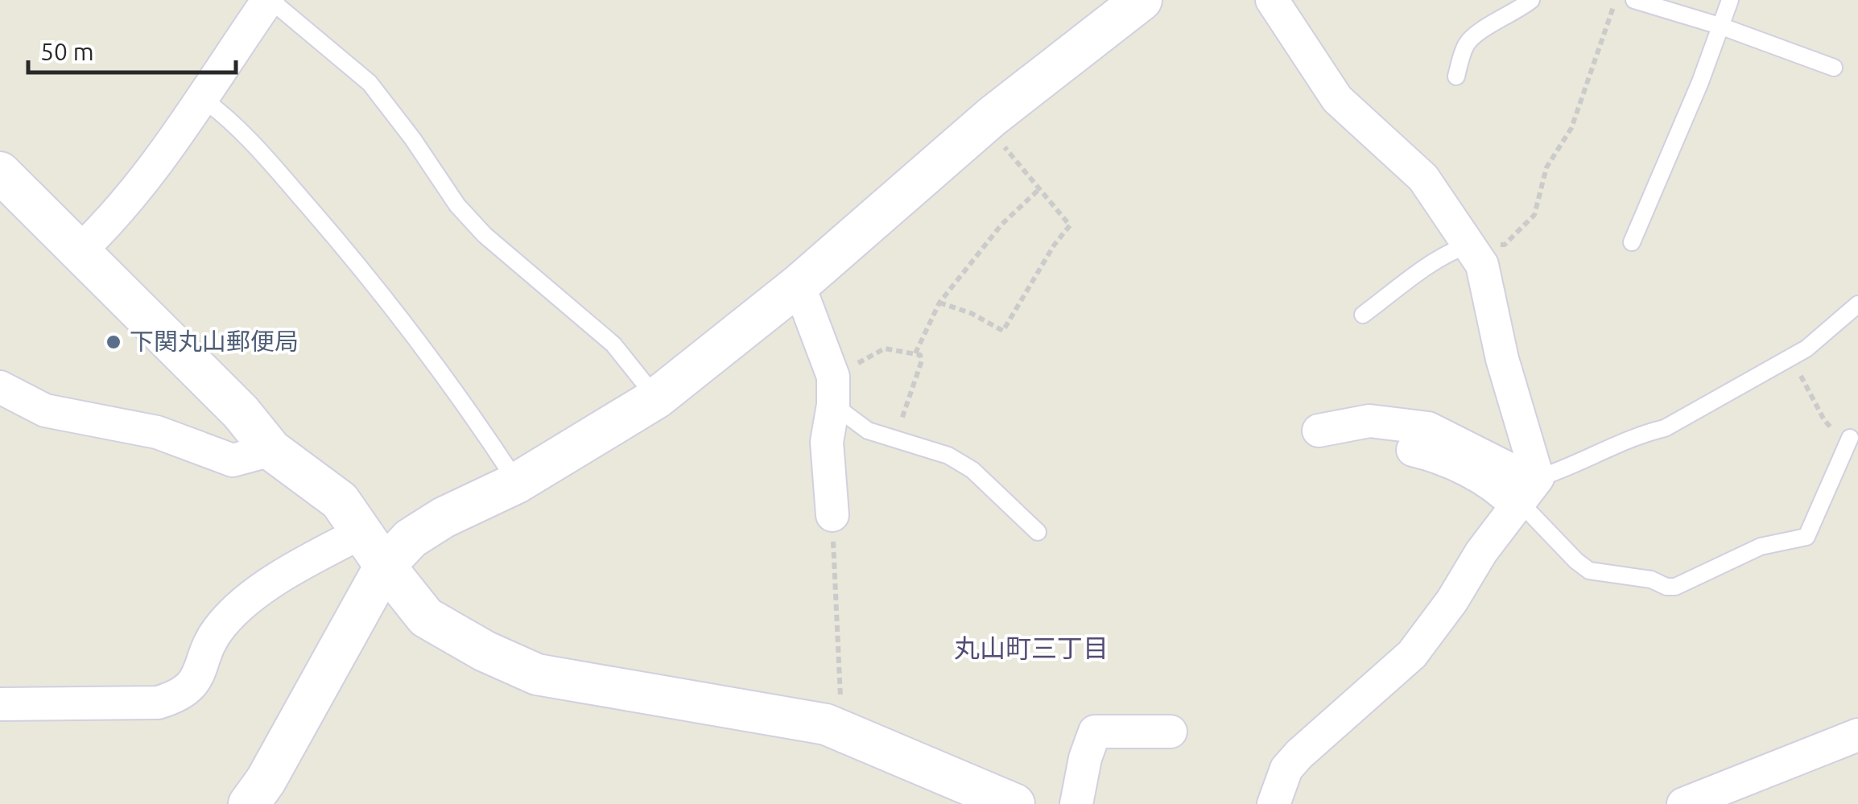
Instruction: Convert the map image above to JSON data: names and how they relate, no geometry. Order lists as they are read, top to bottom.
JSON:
{
  "districts": ["丸山町三丁目"],
  "places": ["下関丸山郵便局"],
  "scale_bar": "50 m"
}
